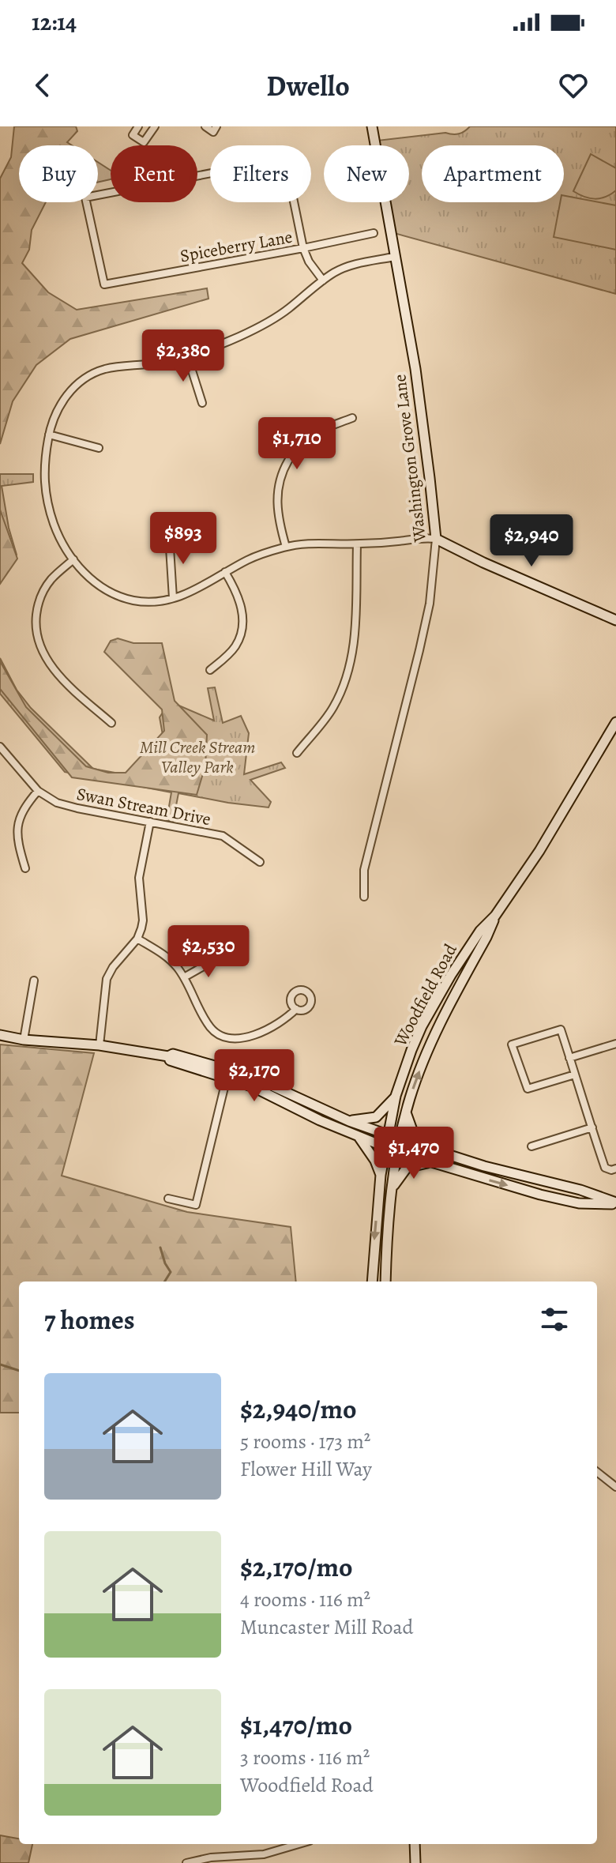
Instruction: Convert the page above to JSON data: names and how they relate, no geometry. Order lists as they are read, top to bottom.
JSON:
{
  "streets": {
    "main road": ["Washington Grove Lane", "Woodfield Road"],
    "street": ["Spiceberry Lane", "Swan Stream Drive"]
  },
  "parks": ["Mill Creek Stream Valley Park"],
  "page": {
    "status": "12:14",
    "header": "Dwello",
    "chip": [
      "Buy",
      "Rent",
      "Filters",
      "New",
      "Apartment"
    ],
    "price": [
      "$2,380",
      "$1,710",
      "$893",
      "$2,940",
      "$2,530",
      "$2,170",
      "$1,470"
    ],
    "heading": "7 homes",
    "list": [
      {
        "name": "$2,940/mo",
        "note": "5 rooms · 173 m² · Flower Hill Way"
      },
      {
        "name": "$2,170/mo",
        "note": "4 rooms · 116 m² · Muncaster Mill Road"
      },
      {
        "name": "$1,470/mo",
        "note": "3 rooms · 116 m² · Woodfield Road"
      }
    ]
  }
}
